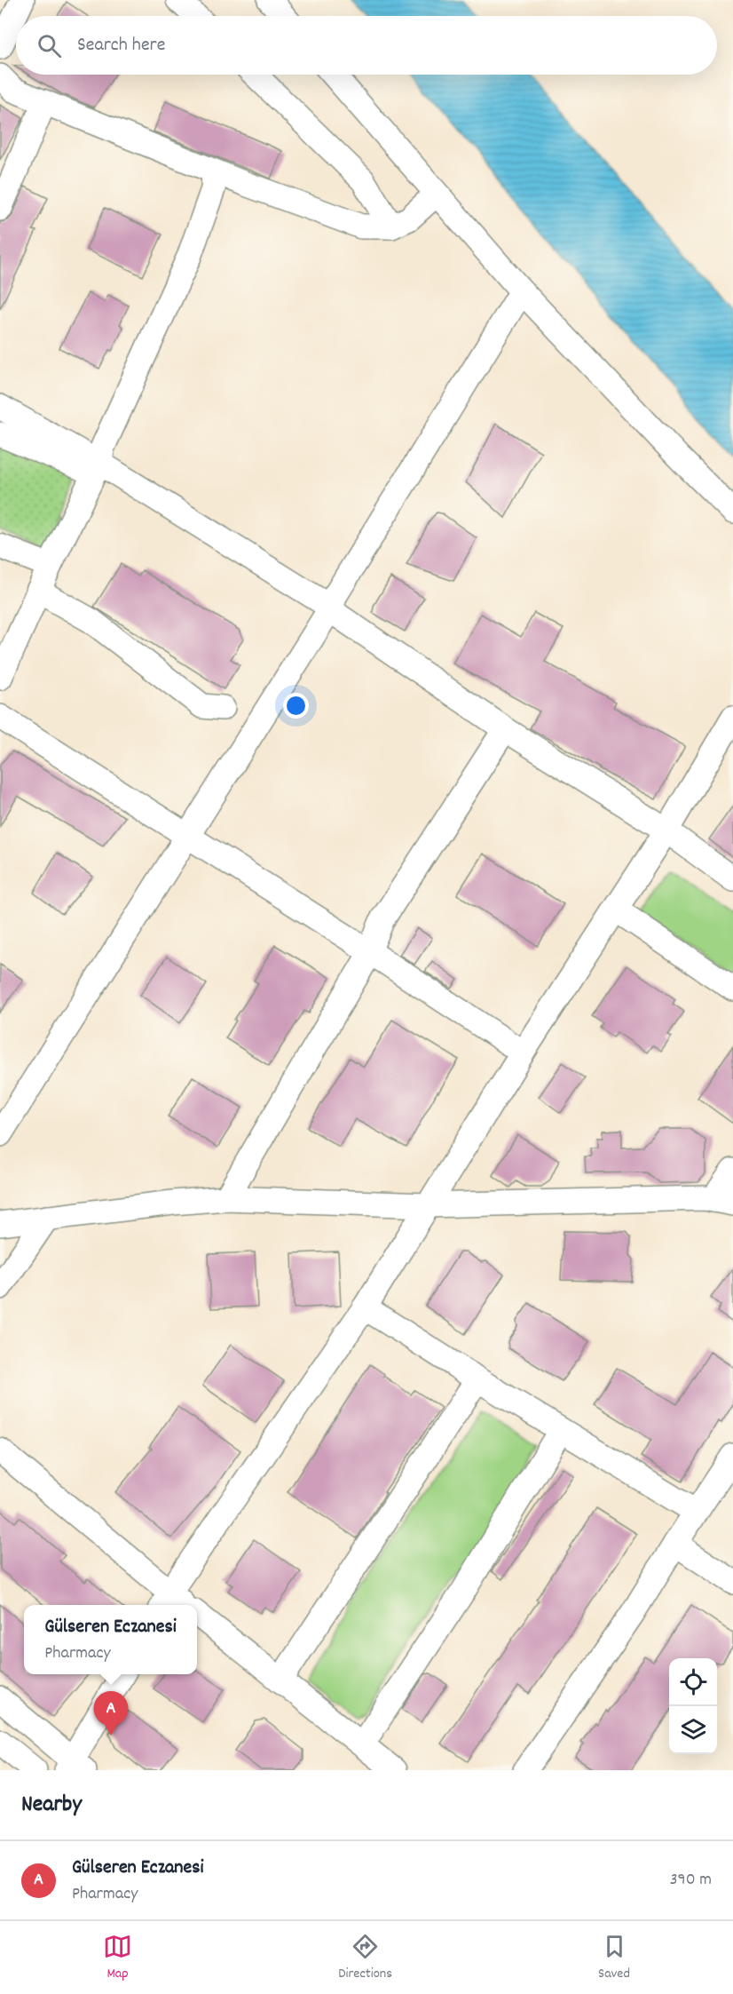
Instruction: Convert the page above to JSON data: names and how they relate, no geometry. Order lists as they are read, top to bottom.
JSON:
{
  "page": {
    "search": "Search here",
    "popup": ["Gülseren Eczanesi", "Pharmacy"],
    "pins": "A",
    "heading": "Nearby",
    "list": [
      {
        "mark": "A",
        "name": "Gülseren Eczanesi",
        "note": "Pharmacy",
        "value": "390 m"
      }
    ],
    "nav": ["Map", "Directions", "Saved"]
  }
}
